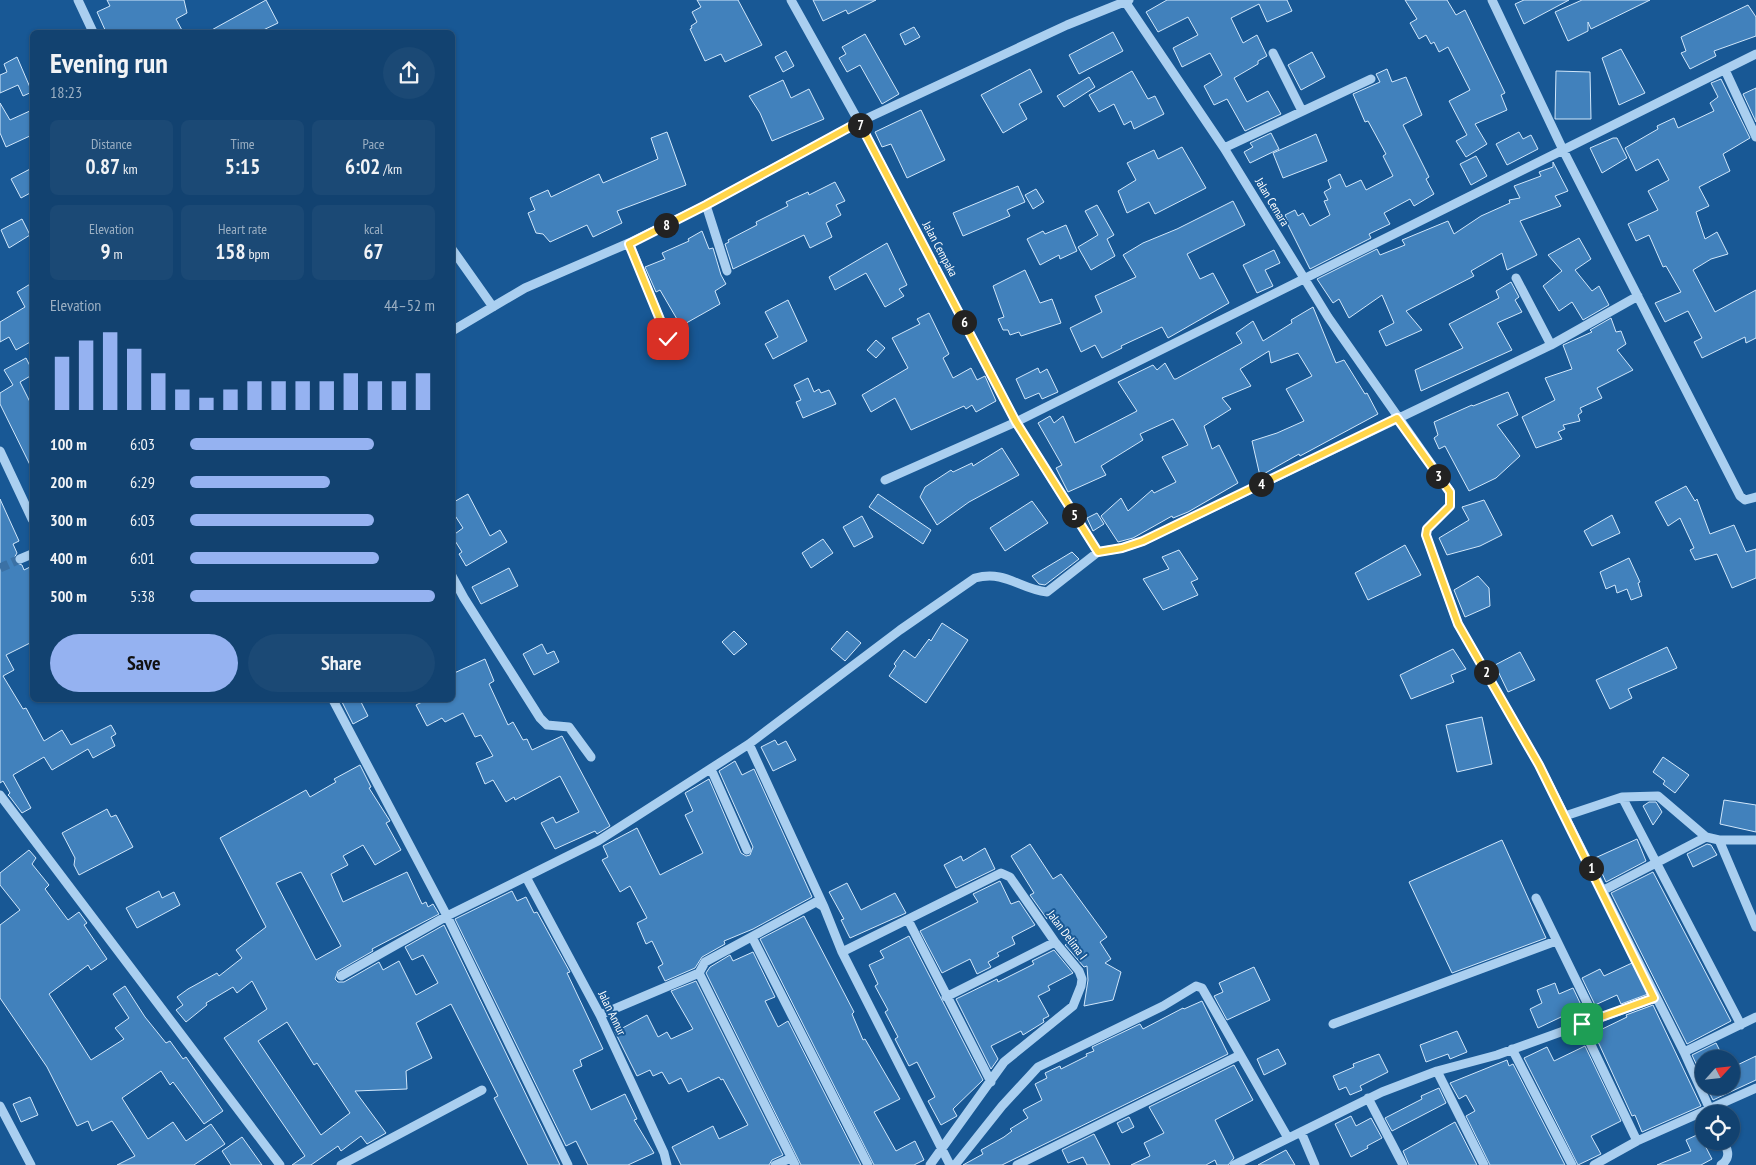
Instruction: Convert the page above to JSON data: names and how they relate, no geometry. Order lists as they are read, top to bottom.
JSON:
{
  "streets": {
    "street": [
      "Jalan Cemara",
      "Jalan Cempaka",
      "Jalan Delima I",
      "Jalan Annur"
    ]
  },
  "north": "top right",
  "page": {
    "heading": ["Evening run", "18:23"],
    "pins": [
      "7",
      "8",
      "6",
      "3",
      "4",
      "5",
      "2",
      "1"
    ],
    "stats": [
      ["Distance", "0.87 km"],
      ["Time", "5:15"],
      ["Pace", "6:02 /km"],
      ["Elevation", "9 m"],
      ["Heart rate", "158 bpm"],
      ["kcal", "67"]
    ],
    "chart": ["Elevation", "44–52 m"],
    "list": [
      {
        "name": "100 m",
        "note": "6:03"
      },
      {
        "name": "200 m",
        "note": "6:29"
      },
      {
        "name": "300 m",
        "note": "6:03"
      },
      {
        "name": "400 m",
        "note": "6:01"
      },
      {
        "name": "500 m",
        "note": "5:38"
      }
    ],
    "buttons": ["Save", "Share"]
  }
}
